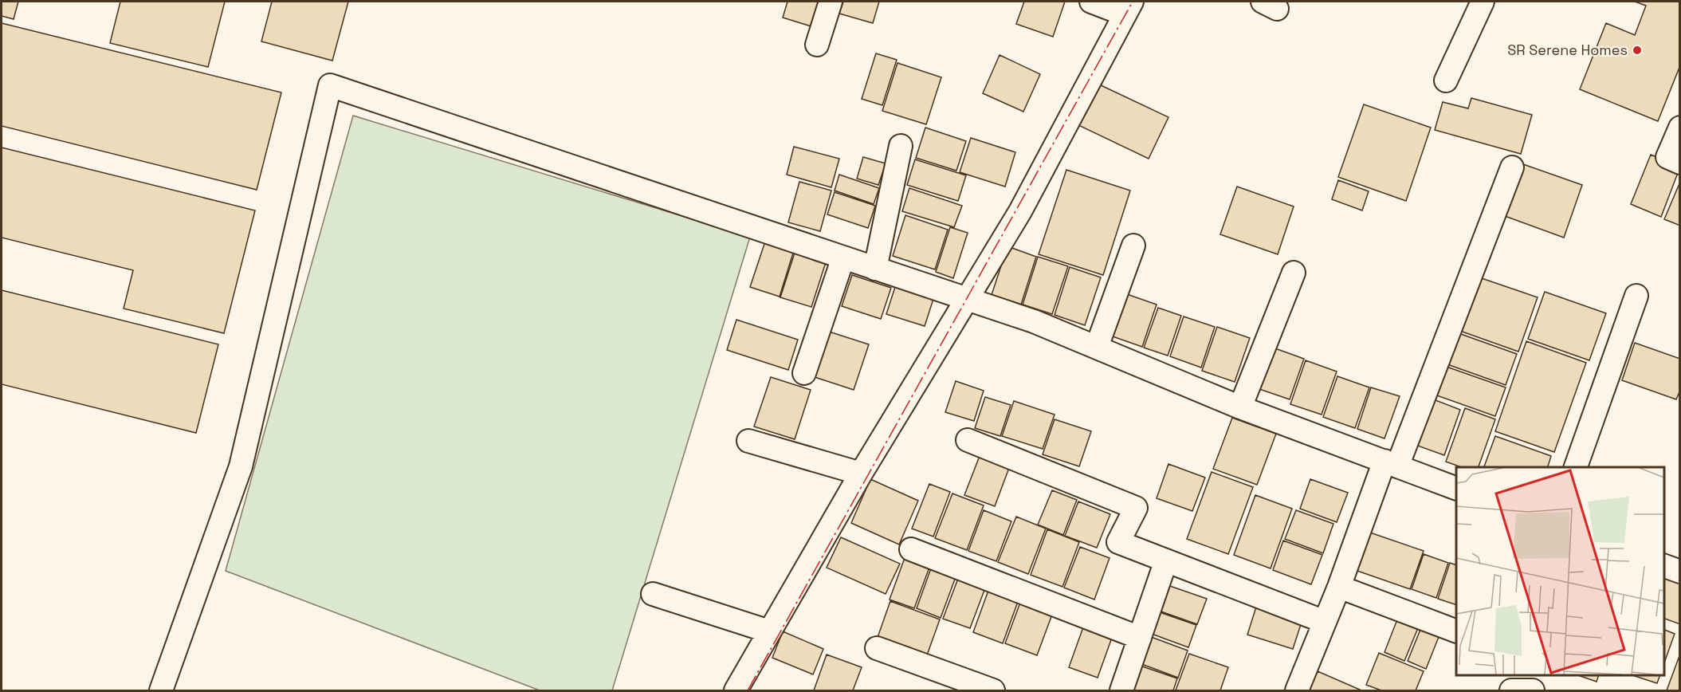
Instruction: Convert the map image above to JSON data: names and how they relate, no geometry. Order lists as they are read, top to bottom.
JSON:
{
  "places": ["SR Serene Homes"]
}
